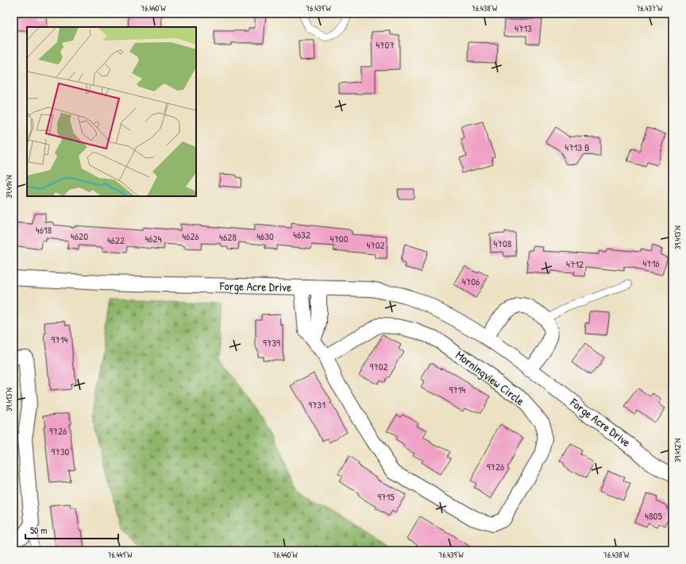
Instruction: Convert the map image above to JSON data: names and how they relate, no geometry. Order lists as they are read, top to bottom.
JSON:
{
  "streets": {
    "street": ["Forge Acre Drive", "Morningview Circle"]
  },
  "crossings": [
    ["Forge Acre Drive", "Morningview Circle"]
  ],
  "house_numbers": [
    "4713",
    "4707",
    "4713 B",
    "4618",
    "4632",
    "4620",
    "4626",
    "4630",
    "4628",
    "4624",
    "4700",
    "4622",
    "4708",
    "4702",
    "4716",
    "4712",
    "4706",
    "9714",
    "9739",
    "9702",
    "9714",
    "9731",
    "9726",
    "9730",
    "9726",
    "9715",
    "4805"
  ],
  "scale_bar": "50 m",
  "coordinates": [
    "76.440°W",
    "76.439°W",
    "76.438°W",
    "76.437°W",
    "39.414°N",
    "39.413°N",
    "39.412°N",
    "76.441°W"
  ]
}
